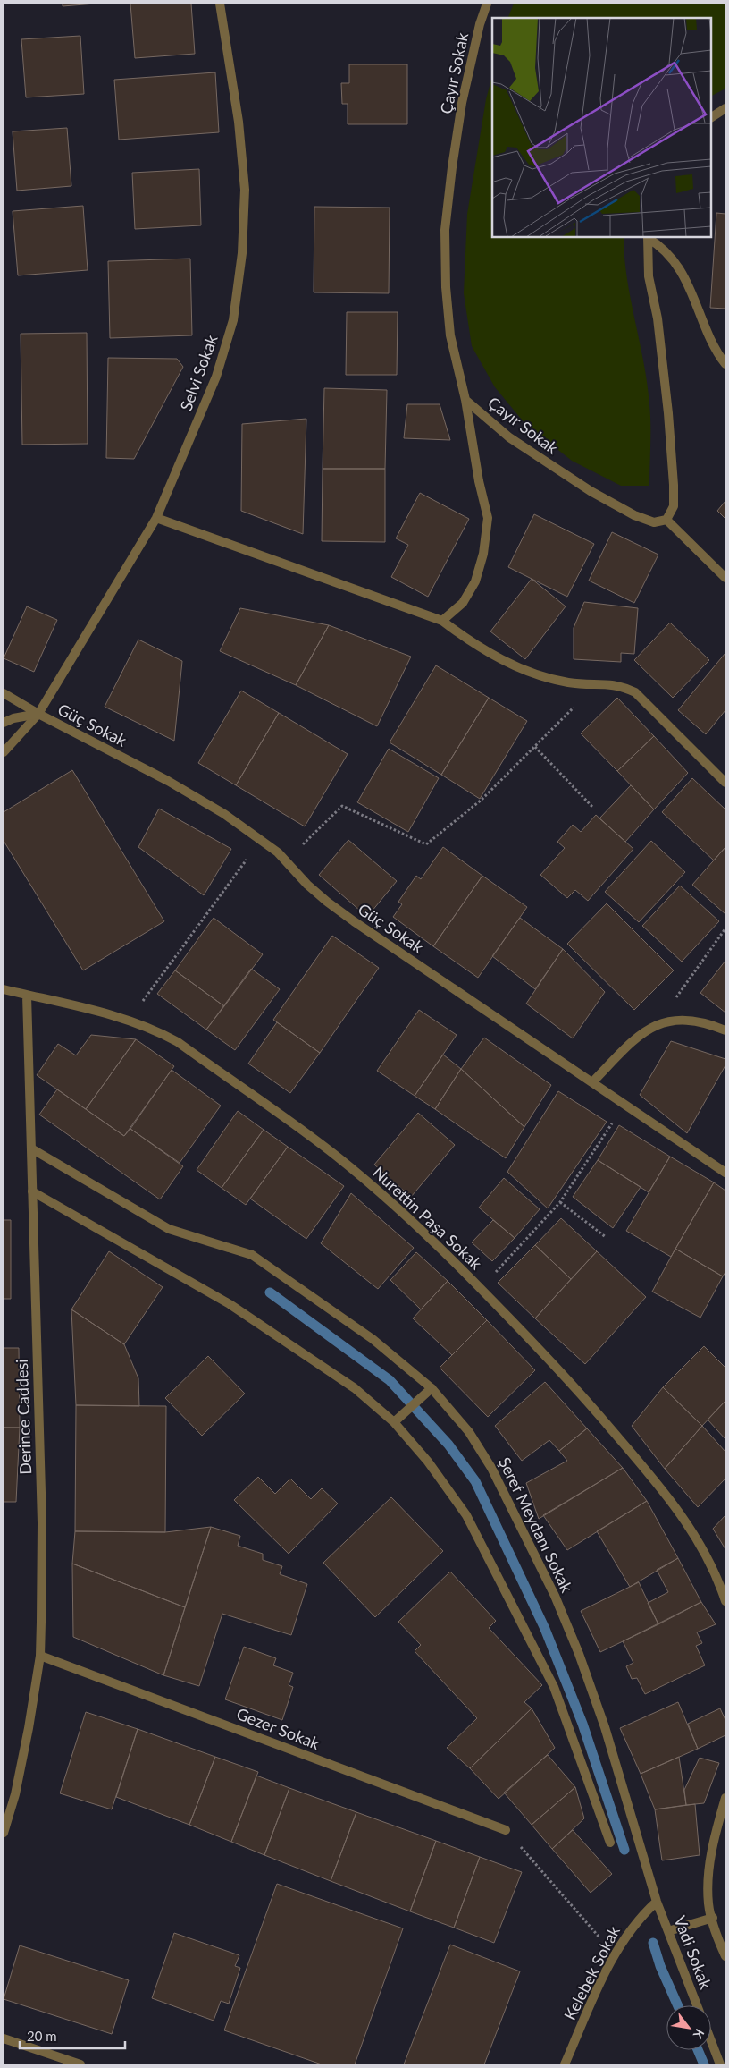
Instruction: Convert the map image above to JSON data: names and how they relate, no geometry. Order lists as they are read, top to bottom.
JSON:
{
  "streets": {
    "street": [
      "Çayır Sokak",
      "Selvi Sokak",
      "Güç Sokak",
      "Nurettin Paşa Sokak",
      "Derince Caddesi",
      "Şeref Meydanı Sokak",
      "Gezer Sokak",
      "Vadi Sokak",
      "Kelebek Sokak"
    ]
  },
  "crossings": [
    ["Selvi Sokak", "Güç Sokak"],
    ["Nurettin Paşa Sokak", "Derince Caddesi"],
    ["Derince Caddesi", "Şeref Meydanı Sokak"],
    ["Derince Caddesi", "Gezer Sokak"],
    ["Şeref Meydanı Sokak", "Vadi Sokak"],
    ["Şeref Meydanı Sokak", "Kelebek Sokak"],
    ["Vadi Sokak", "Kelebek Sokak"]
  ],
  "scale_bar": "20 m",
  "north": "bottom right"
}
